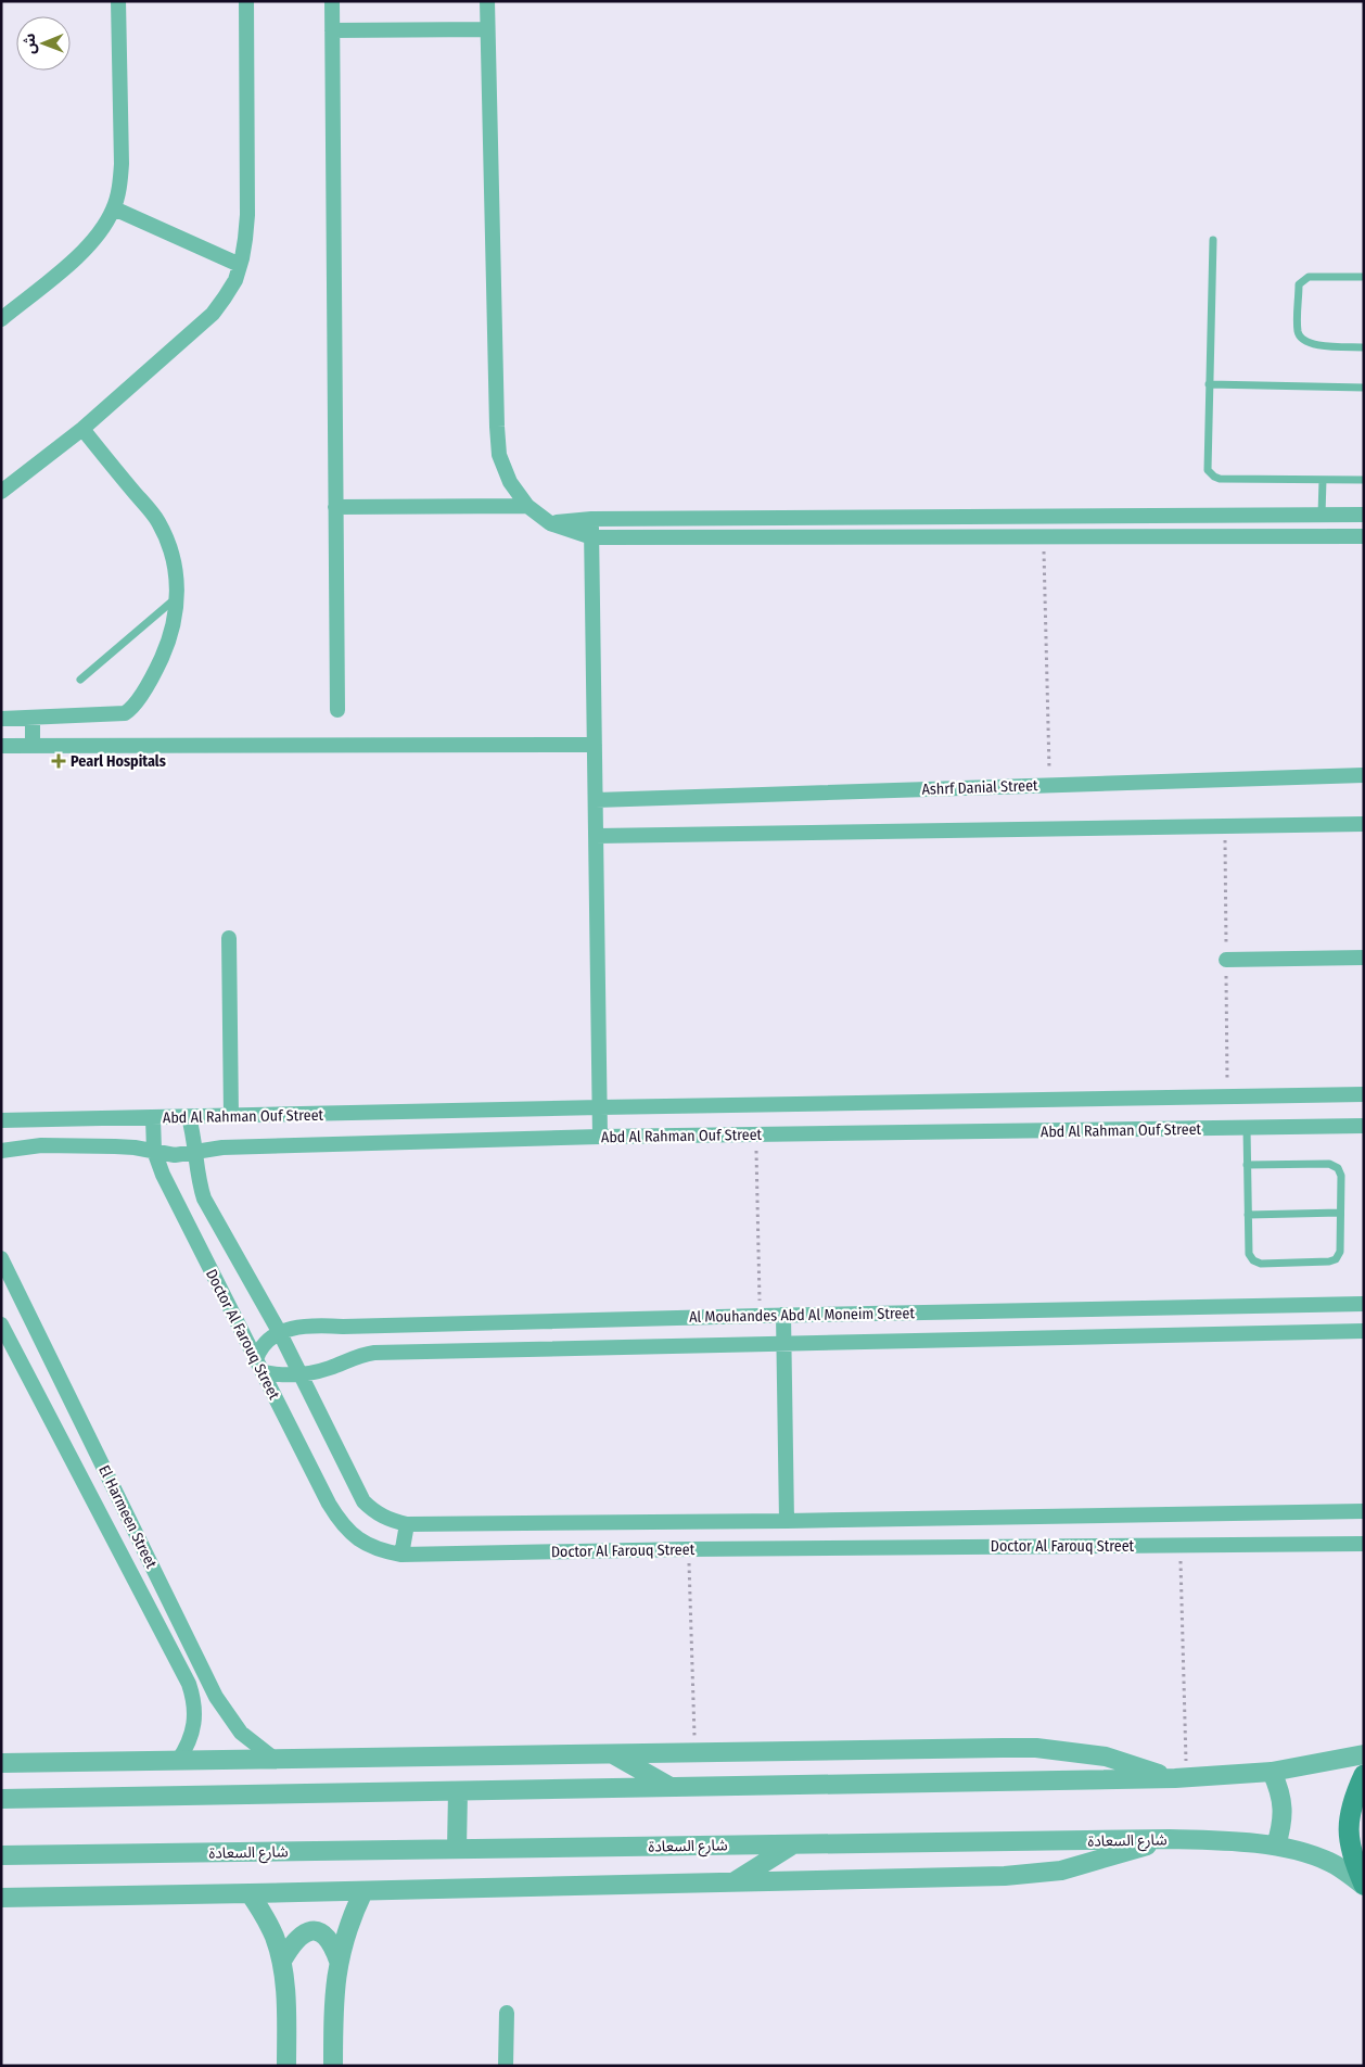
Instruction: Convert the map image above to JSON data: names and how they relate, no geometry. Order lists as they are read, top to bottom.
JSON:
{
  "streets": {
    "street": [
      "Ashrf Danial Street",
      "Abd Al Rahman Ouf Street",
      "Al Mouhandes Abd Al Moneim Street",
      "Doctor Al Farouq Street",
      "El Harmeen Street",
      "شارع السعادة"
    ]
  },
  "crossings": [
    ["Abd Al Rahman Ouf Street", "Doctor Al Farouq Street"],
    ["Al Mouhandes Abd Al Moneim Street", "Doctor Al Farouq Street"]
  ],
  "places": {
    "health": ["Pearl Hospitals"]
  },
  "north": "left"
}
